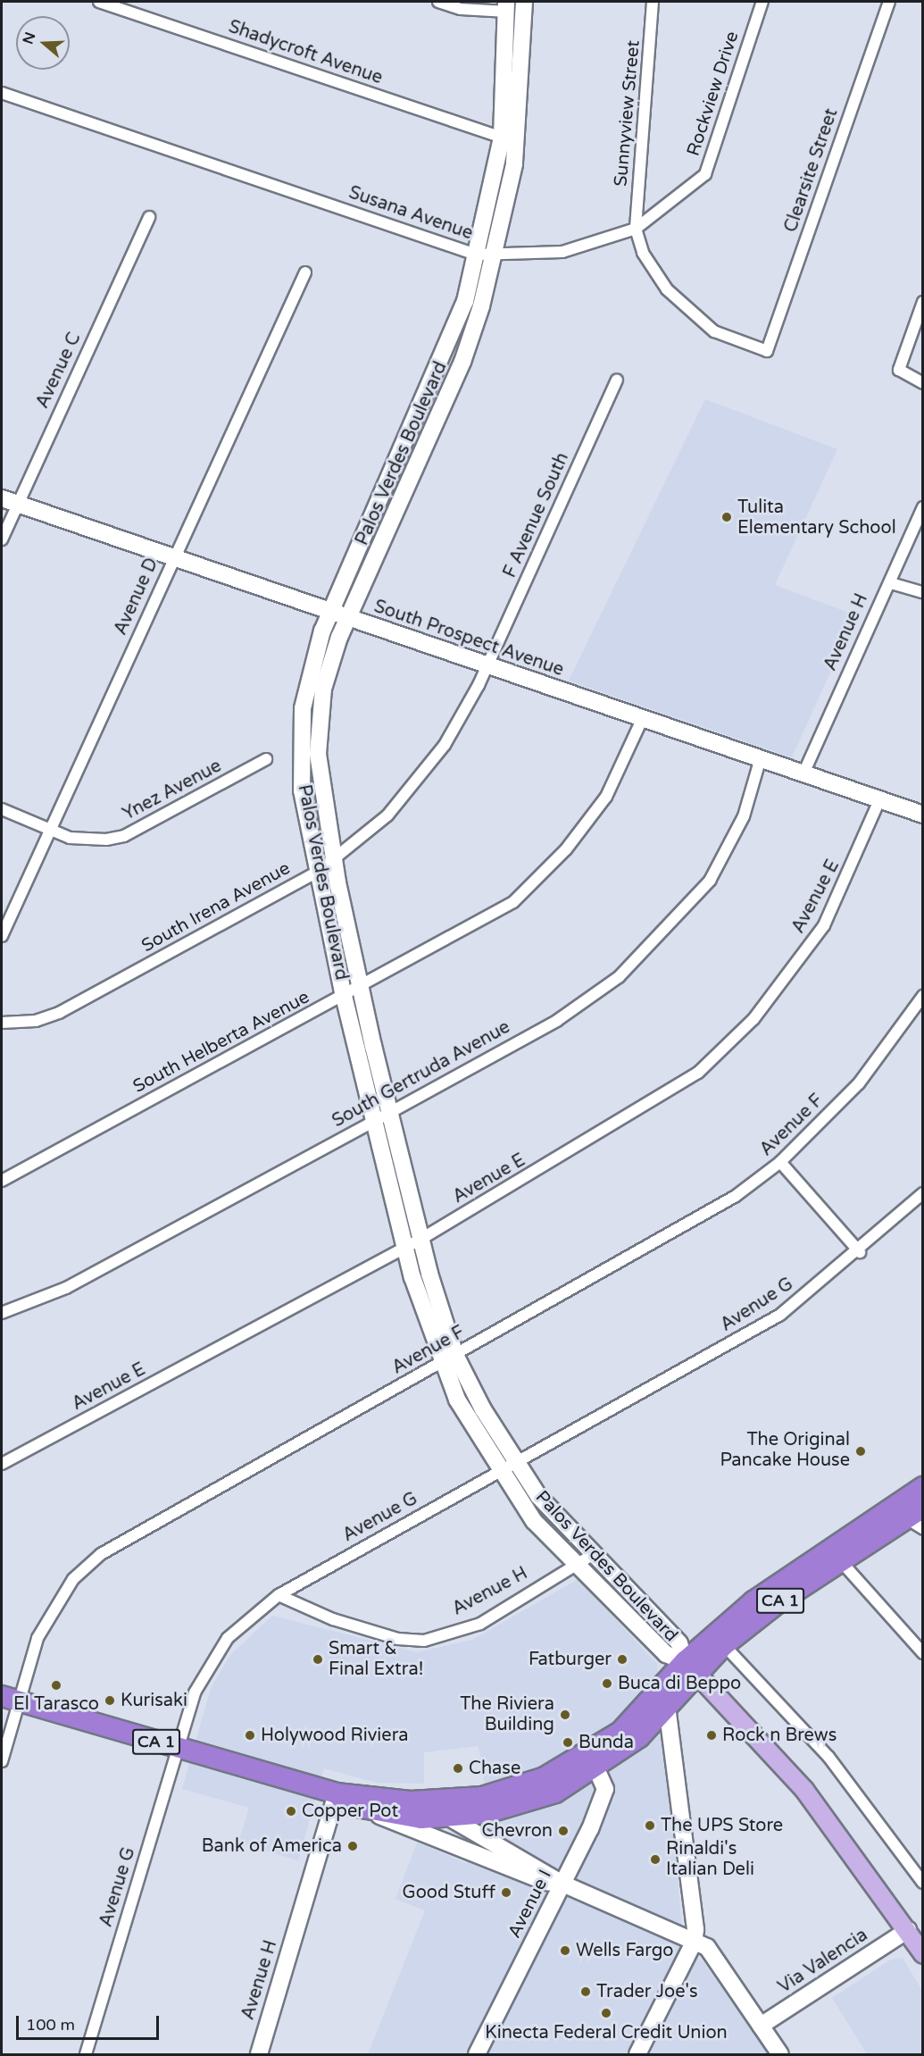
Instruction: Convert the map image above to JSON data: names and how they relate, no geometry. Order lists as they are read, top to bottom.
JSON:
{
  "streets": {
    "highway": ["CA 1"],
    "main road": [
      "Palos Verdes Boulevard",
      "Avenue H",
      "South Prospect Avenue",
      "Avenue I",
      "Via Valencia"
    ],
    "street": [
      "Shadycroft Avenue",
      "Rockview Drive",
      "Sunnyview Street",
      "Clearsite Street",
      "Susana Avenue",
      "Avenue C",
      "F Avenue South",
      "Avenue D",
      "Ynez Avenue",
      "Avenue E",
      "South Irena Avenue",
      "South Helberta Avenue",
      "South Gertruda Avenue",
      "Avenue F",
      "Avenue G"
    ]
  },
  "crossings": [
    ["Shadycroft Avenue", "Palos Verdes Boulevard"],
    ["Rockview Drive", "Sunnyview Street"],
    ["Rockview Drive", "Clearsite Street"],
    ["Rockview Drive", "Susana Avenue"],
    ["Sunnyview Street", "Clearsite Street"],
    ["Sunnyview Street", "Susana Avenue"],
    ["Clearsite Street", "Susana Avenue"],
    ["Susana Avenue", "Palos Verdes Boulevard"],
    ["Avenue C", "South Prospect Avenue"],
    ["Palos Verdes Boulevard", "Avenue H"],
    ["Palos Verdes Boulevard", "South Prospect Avenue"],
    ["Palos Verdes Boulevard", "Avenue E"],
    ["Palos Verdes Boulevard", "South Irena Avenue"],
    ["Palos Verdes Boulevard", "South Helberta Avenue"],
    ["Palos Verdes Boulevard", "South Gertruda Avenue"],
    ["Palos Verdes Boulevard", "Avenue F"],
    ["Palos Verdes Boulevard", "Avenue G"],
    ["Palos Verdes Boulevard", "CA 1"],
    ["Palos Verdes Boulevard", "Via Valencia"],
    ["F Avenue South", "South Prospect Avenue"],
    ["F Avenue South", "South Irena Avenue"],
    ["Avenue D", "South Prospect Avenue"],
    ["Avenue D", "Ynez Avenue"],
    ["Avenue H", "South Prospect Avenue"],
    ["Avenue H", "Avenue G"],
    ["Avenue H", "CA 1"],
    ["South Prospect Avenue", "Avenue E"],
    ["South Prospect Avenue", "South Irena Avenue"],
    ["South Prospect Avenue", "South Helberta Avenue"],
    ["South Prospect Avenue", "South Gertruda Avenue"],
    ["Avenue F", "CA 1"],
    ["Avenue G", "CA 1"],
    ["CA 1", "Avenue I"]
  ],
  "places": [
    "Tulita Elementary School",
    "The Original Pancake House",
    "Smart & Final Extra!",
    "Fatburger",
    "Buca di Beppo",
    "El Tarasco",
    "Kurisaki",
    "The Riviera Building",
    "Holywood Riviera",
    "Rock n Brews",
    "Bunda",
    "Chase",
    "Copper Pot",
    "The UPS Store",
    "Chevron",
    "Bank of America",
    "Rinaldi's Italian Deli",
    "Good Stuff",
    "Wells Fargo",
    "Trader Joe's",
    "Kinecta Federal Credit Union"
  ],
  "scale_bar": "100 m",
  "north": "left"
}
